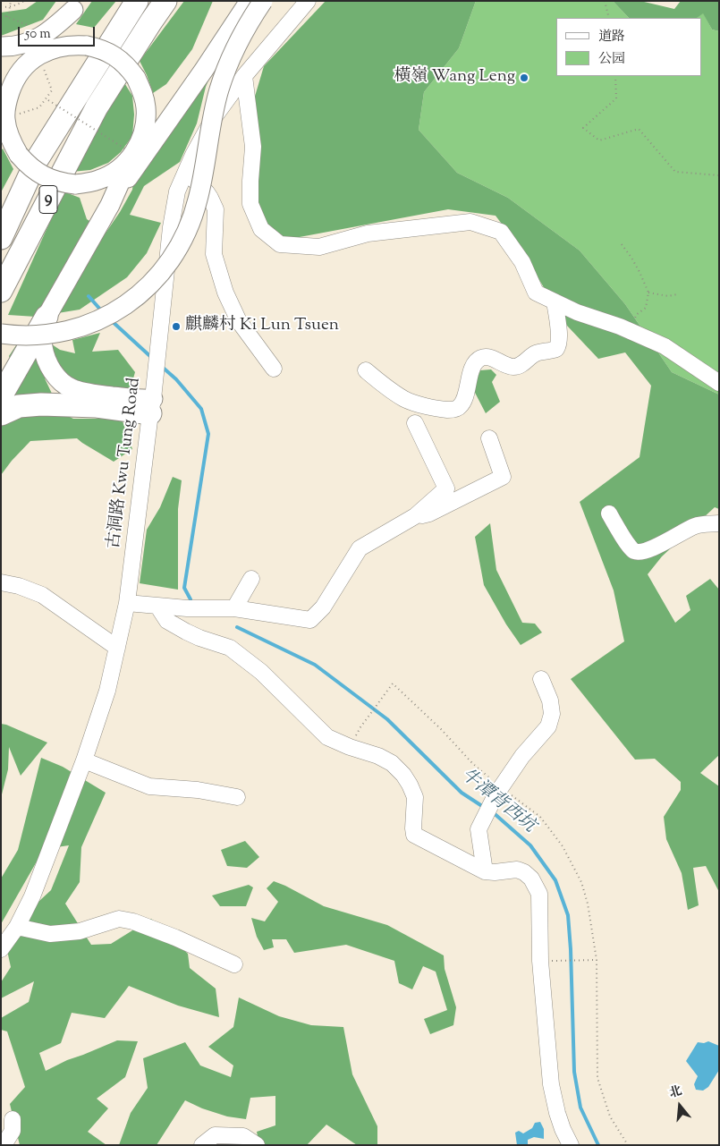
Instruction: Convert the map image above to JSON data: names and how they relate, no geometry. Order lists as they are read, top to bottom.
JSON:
{
  "streets": {
    "highway": ["9"],
    "street": ["古洞路 Kwu Tung Road"]
  },
  "water": ["牛潭背西坑"],
  "places": ["橫嶺 Wang Leng", "麒麟村 Ki Lun Tsuen"],
  "legend": ["道路", "公园"],
  "scale_bar": "50 m",
  "north": "top"
}
